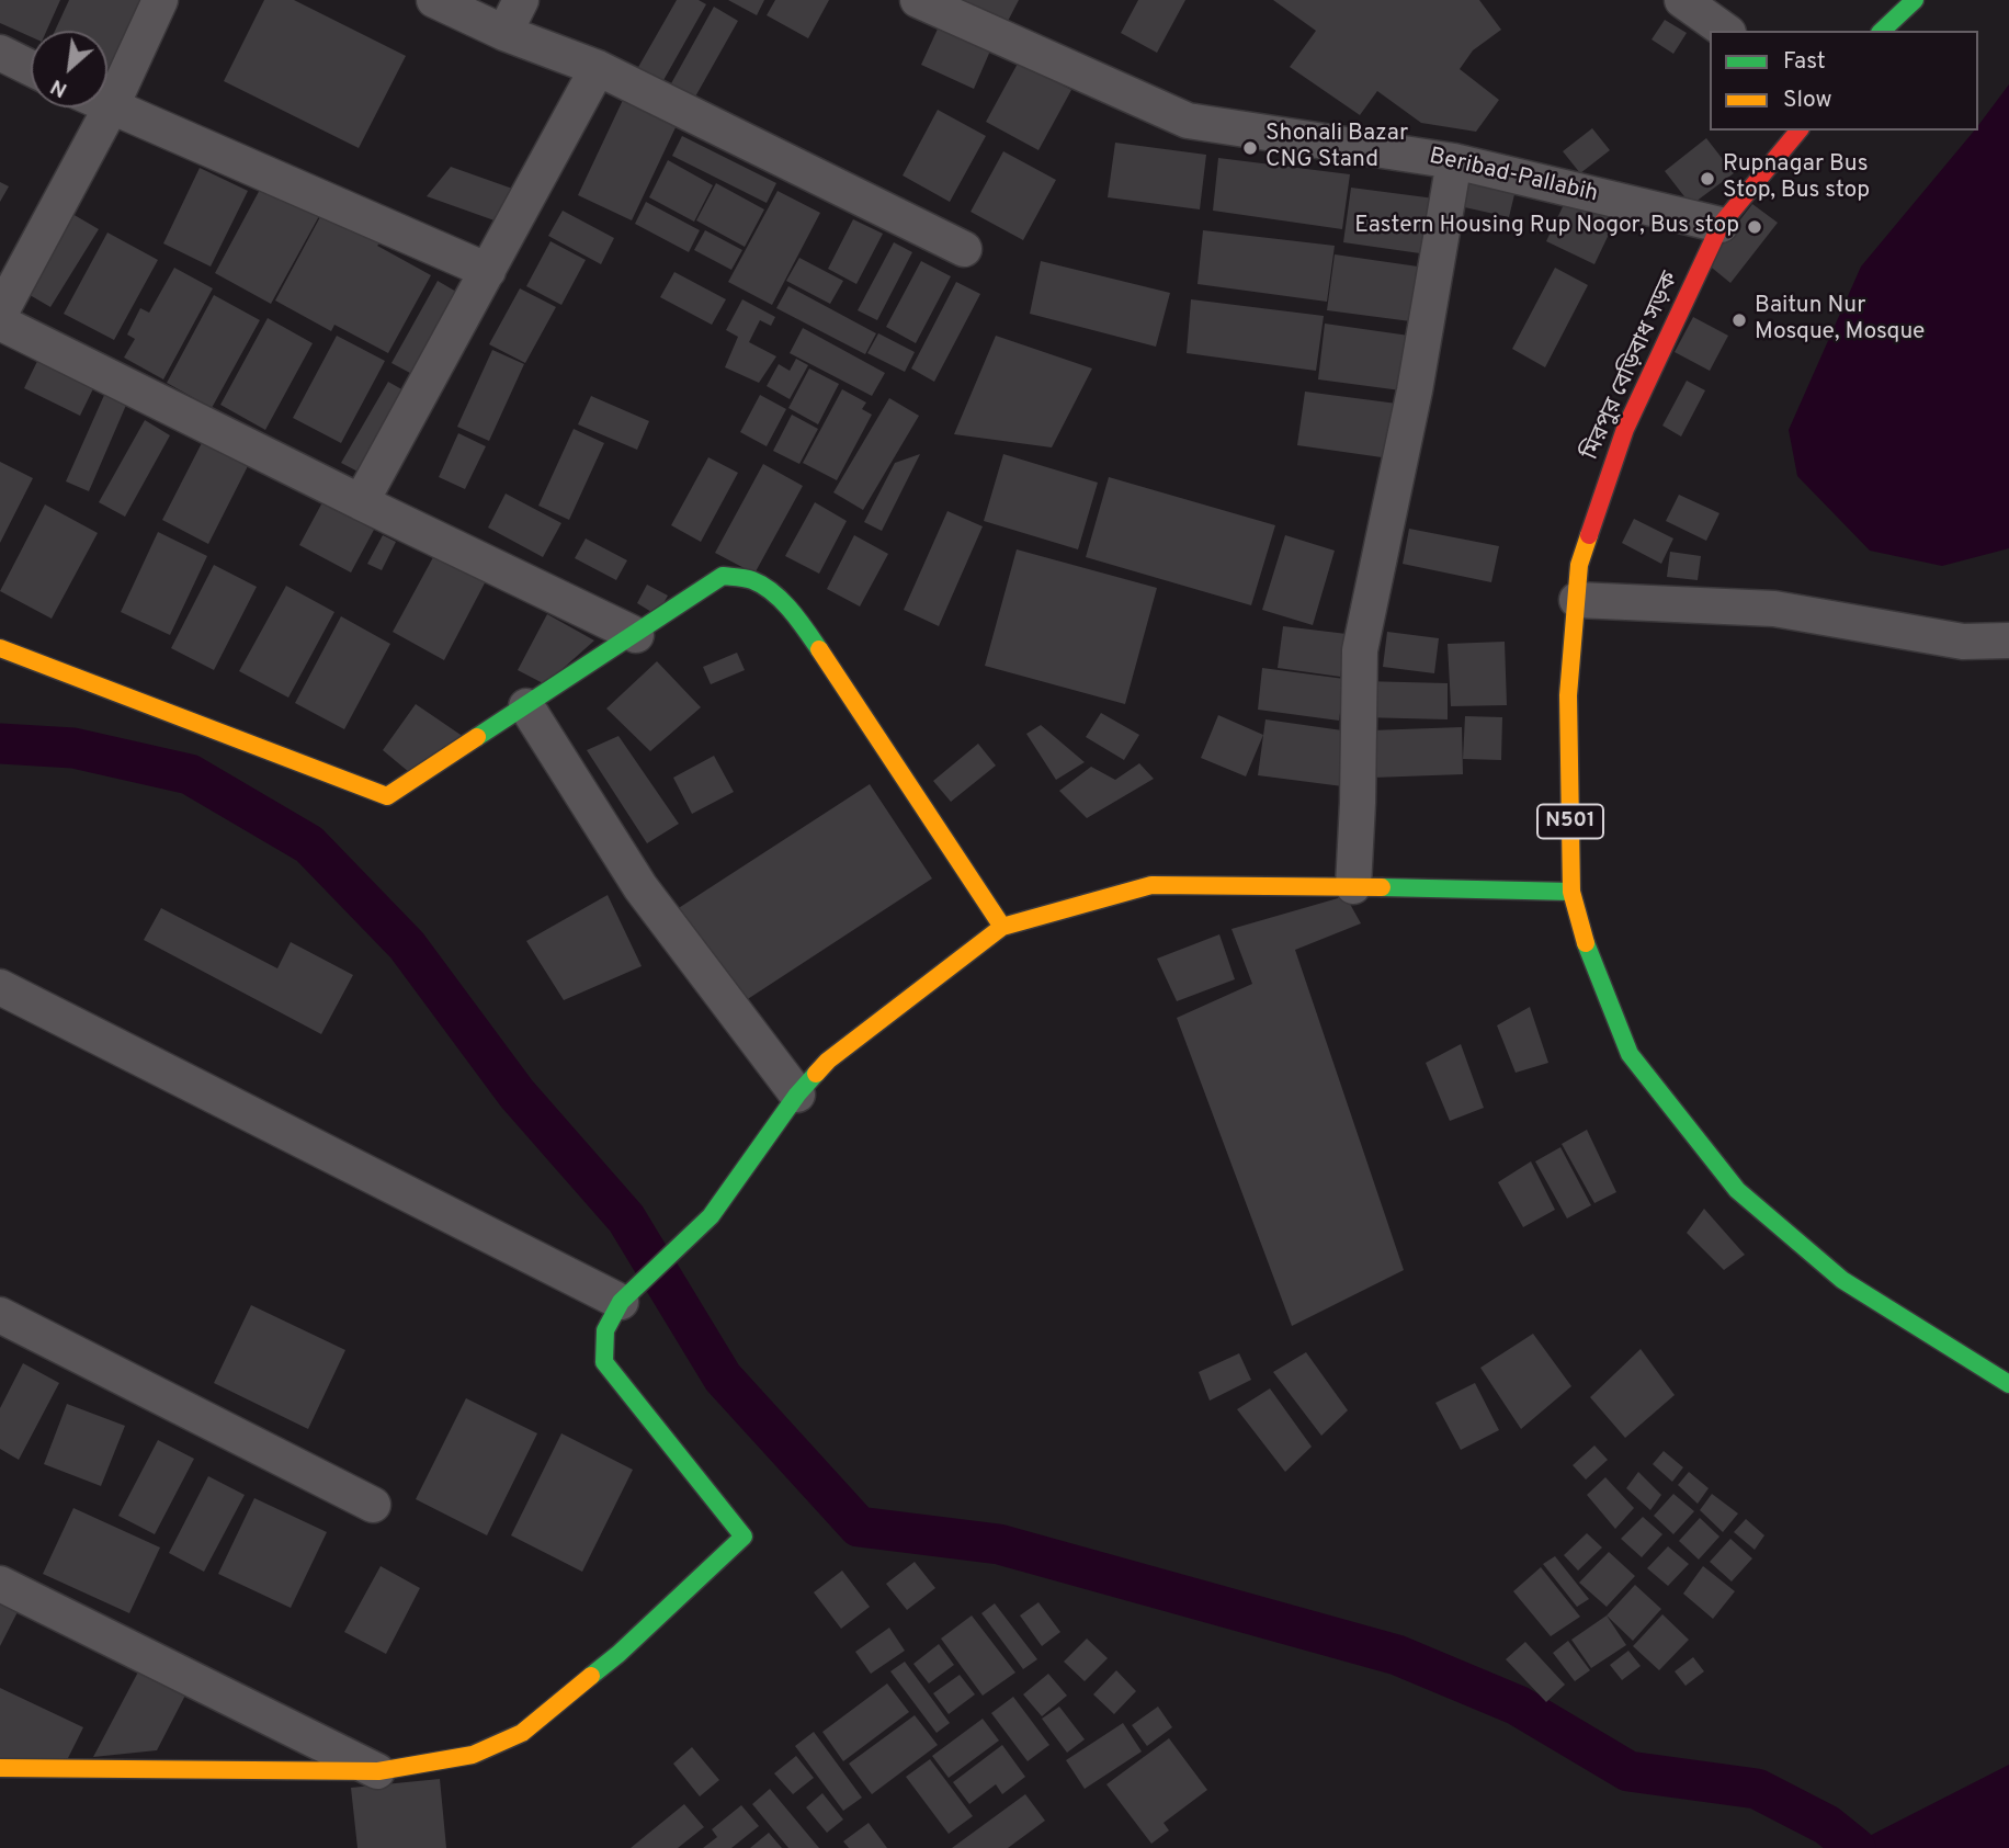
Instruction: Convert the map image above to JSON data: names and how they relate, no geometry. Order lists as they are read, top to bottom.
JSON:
{
  "streets": {
    "main road": ["মিরপুর বেড়িবাধ সড়ক", "N501"],
    "street": ["Beribad-Pallabih"]
  },
  "crossings": [
    ["Beribad-Pallabih", "মিরপুর বেড়িবাধ সড়ক"]
  ],
  "places": [
    "Shonali Bazar CNG Stand",
    "Rupnagar Bus Stop, Bus stop",
    "Eastern Housing Rup Nogor, Bus stop",
    "Baitun Nur Mosque, Mosque"
  ],
  "legend": ["Fast", "Slow"],
  "north": "bottom left"
}
